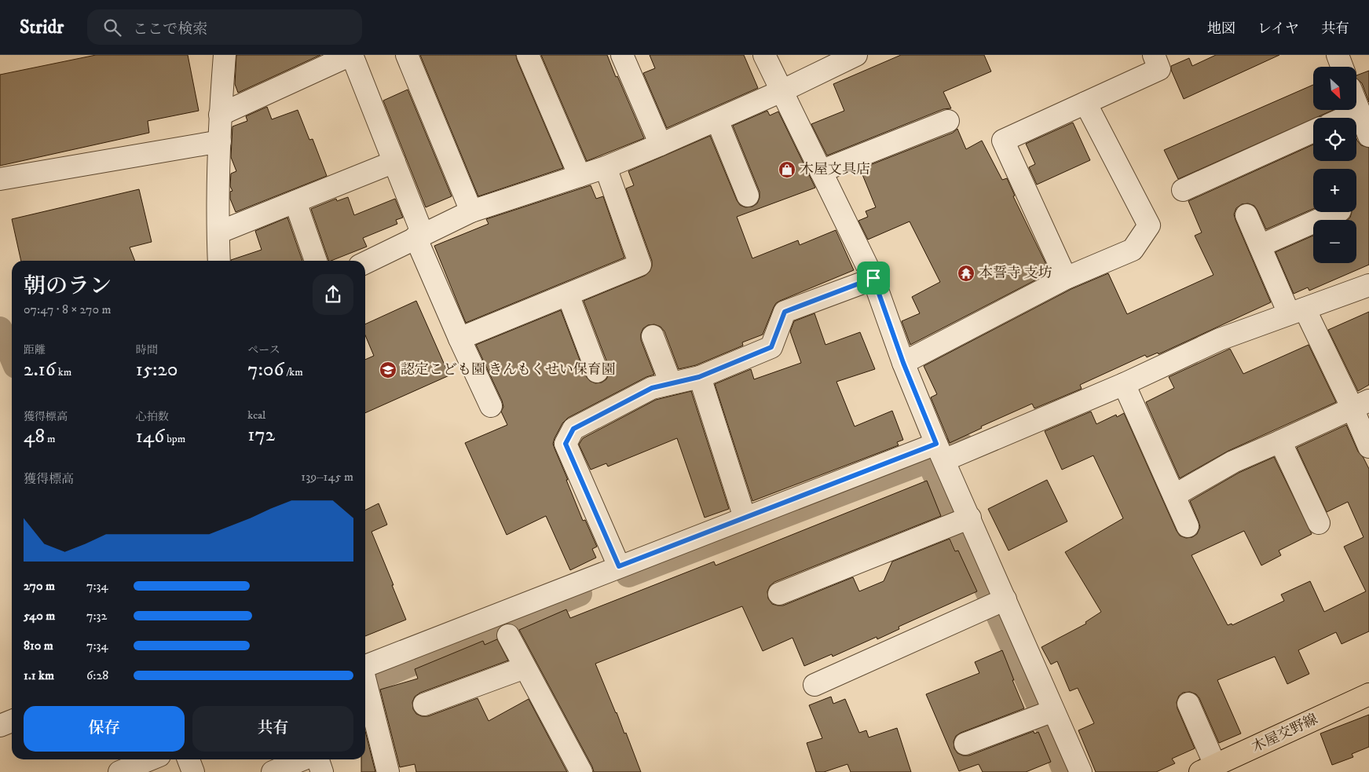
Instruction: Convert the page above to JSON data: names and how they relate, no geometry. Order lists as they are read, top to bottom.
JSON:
{
  "streets": {
    "main road": ["木屋交野線"]
  },
  "places": {
    "shop": ["木屋文具店"],
    "temple": ["本誓寺 支坊"],
    "school or university": ["認定こども園 きんもくせい保育園"]
  },
  "north": "bottom right",
  "page": {
    "header": "Stridr",
    "search": "ここで検索",
    "nav": ["地図", "レイヤ", "共有"],
    "map_buttons": ["+", "−"],
    "heading": ["朝のラン", "07:47 · 8 × 270 m"],
    "stats": [
      ["距離", "2.16 km"],
      ["時間", "15:20"],
      ["ペース", "7:06 /km"],
      ["獲得標高", "48 m"],
      ["心拍数", "146 bpm"],
      ["kcal", "172"]
    ],
    "chart": ["獲得標高", "139–145 m"],
    "list": [
      {
        "name": "270 m",
        "note": "7:34"
      },
      {
        "name": "540 m",
        "note": "7:32"
      },
      {
        "name": "810 m",
        "note": "7:34"
      },
      {
        "name": "1.1 km",
        "note": "6:28"
      }
    ],
    "buttons": ["保存", "共有"]
  }
}
